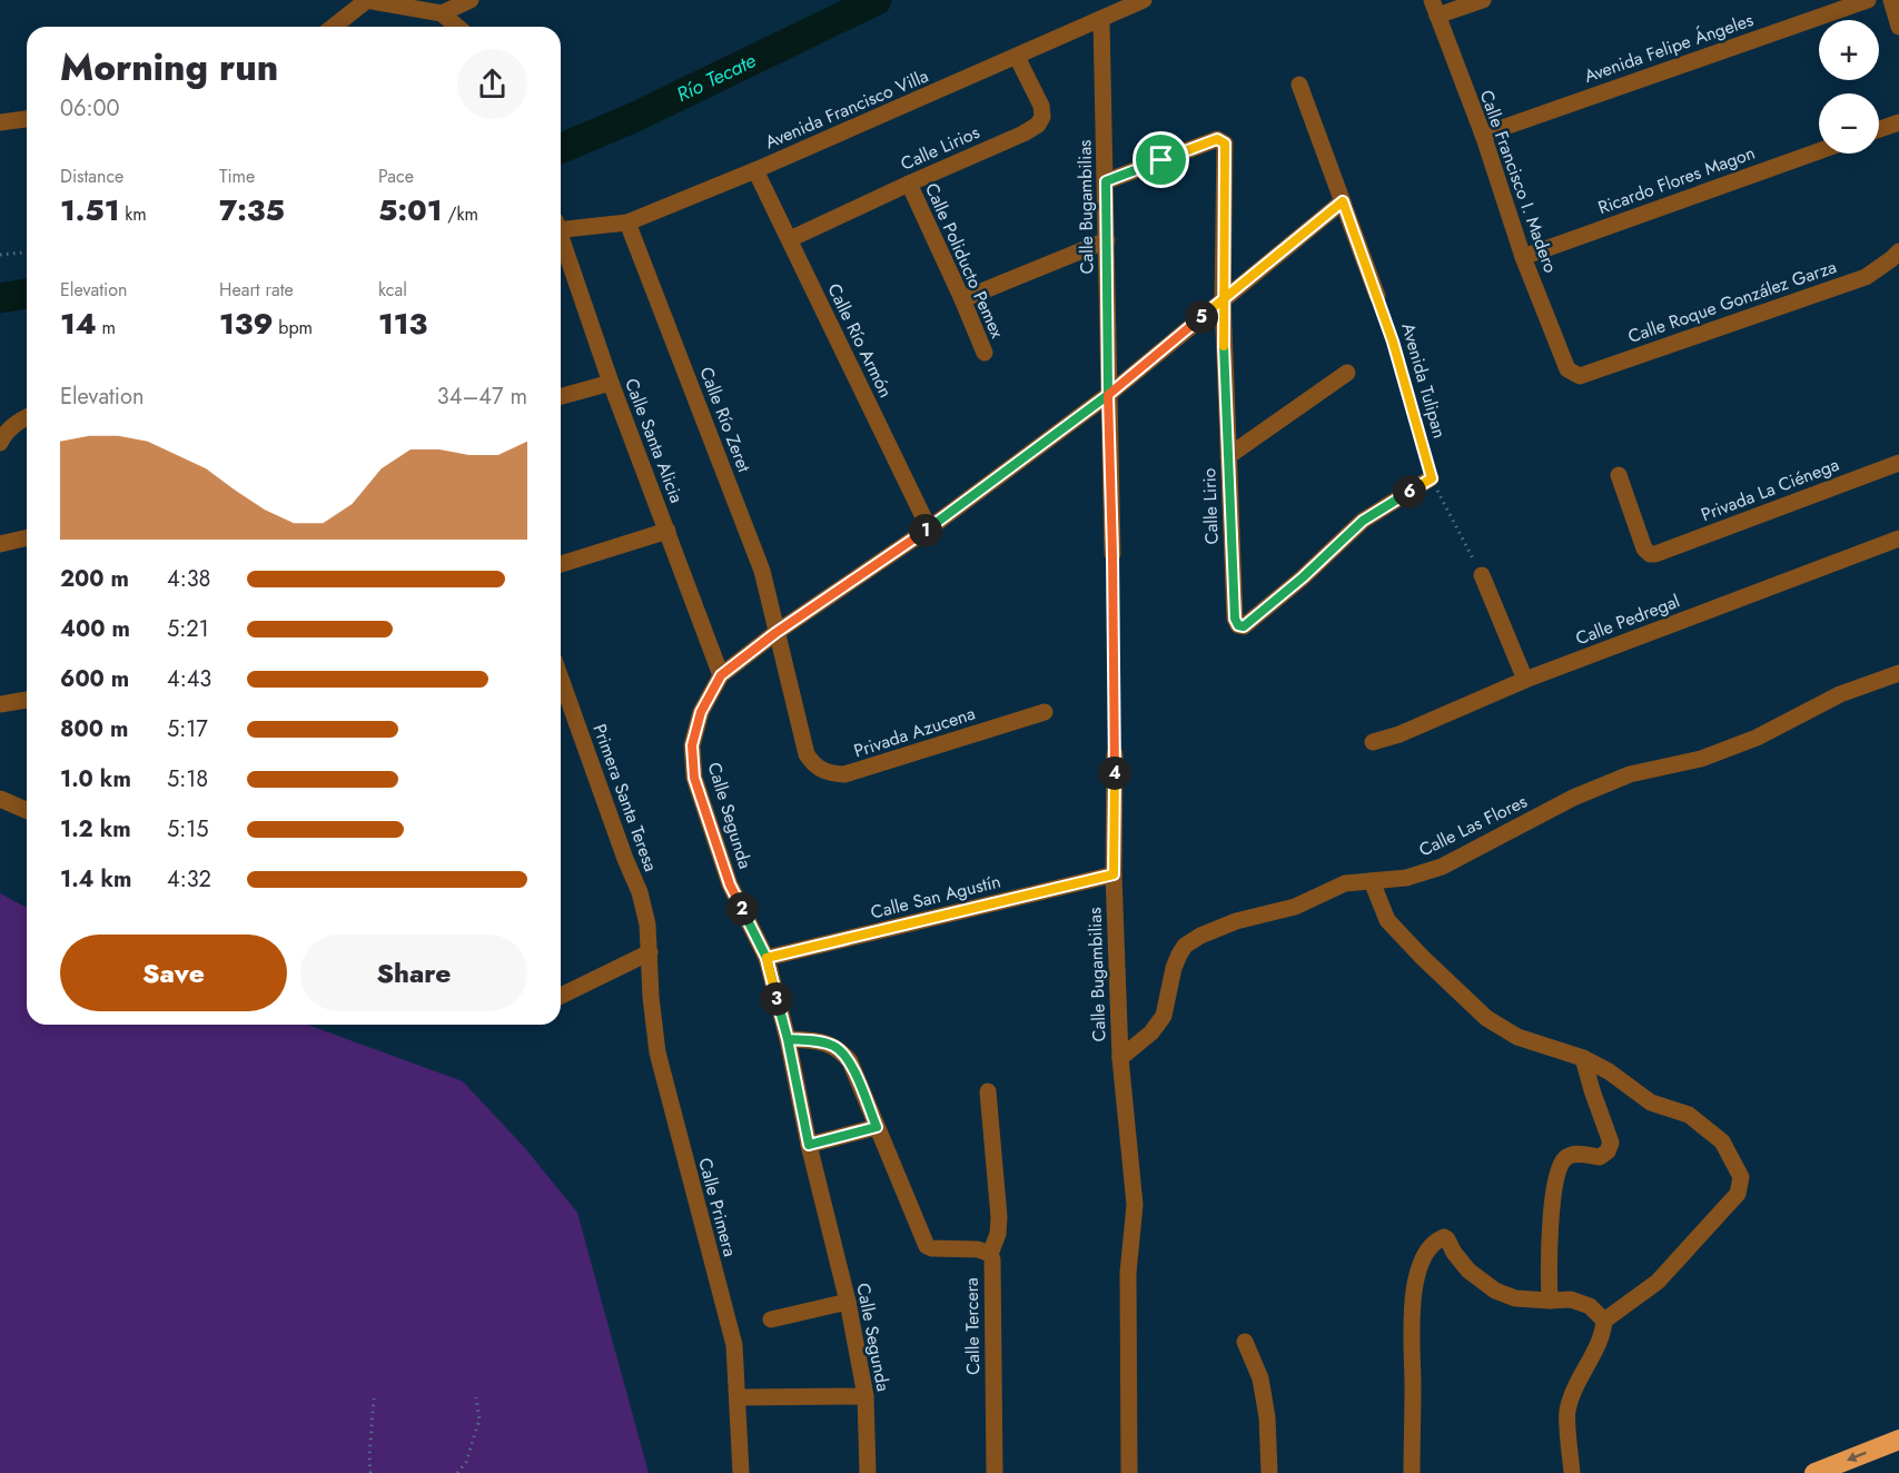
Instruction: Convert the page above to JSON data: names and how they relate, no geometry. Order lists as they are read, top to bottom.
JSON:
{
  "streets": {
    "street": [
      "Avenida Felipe Ángeles",
      "Avenida Francisco Villa",
      "Calle Lirios",
      "Ricardo Flores Magon",
      "Calle Francisco I. Madero",
      "Calle Bugambilias",
      "Calle Poliducto Pemex",
      "Calle Roque González Garza",
      "Calle Río Armón",
      "Calle Río Zeret",
      "Calle Santa Alicia",
      "Privada La Ciénega",
      "Calle Lirio",
      "Calle Pedregal",
      "Privada Azucena",
      "Primera Santa Teresa",
      "Calle Segunda",
      "Calle Las Flores",
      "Calle San Agustín",
      "Calle Primera",
      "Calle Tercera"
    ],
    "path": ["Avenida Tulipan"]
  },
  "crossings": [
    ["Avenida Felipe Ángeles", "Calle Francisco I. Madero"],
    ["Avenida Francisco Villa", "Calle Lirios"],
    ["Avenida Francisco Villa", "Calle Bugambilias"],
    ["Avenida Francisco Villa", "Calle Río Armón"],
    ["Avenida Francisco Villa", "Calle Río Zeret"],
    ["Calle Lirios", "Calle Poliducto Pemex"],
    ["Calle Lirios", "Calle Río Armón"],
    ["Ricardo Flores Magon", "Calle Francisco I. Madero"],
    ["Calle Francisco I. Madero", "Calle Roque González Garza"],
    ["Calle Bugambilias", "Calle Lirio"],
    ["Calle Bugambilias", "Calle Segunda"],
    ["Calle Bugambilias", "Calle Las Flores"],
    ["Calle Bugambilias", "Calle San Agustín"],
    ["Calle Río Armón", "Calle Segunda"],
    ["Avenida Tulipan", "Calle Lirio"],
    ["Calle Río Zeret", "Privada Azucena"],
    ["Calle Río Zeret", "Calle Segunda"],
    ["Calle Santa Alicia", "Calle Segunda"],
    ["Privada Azucena", "Calle Segunda"],
    ["Primera Santa Teresa", "Calle Primera"],
    ["Calle Segunda", "Calle San Agustín"],
    ["Calle Segunda", "Calle Tercera"]
  ],
  "water": ["Río Tecate"],
  "page": {
    "map_buttons": ["+", "−"],
    "heading": ["Morning run", "06:00"],
    "stats": [
      ["Distance", "1.51 km"],
      ["Time", "7:35"],
      ["Pace", "5:01 /km"],
      ["Elevation", "14 m"],
      ["Heart rate", "139 bpm"],
      ["kcal", "113"]
    ],
    "pins": [
      "5",
      "6",
      "1",
      "4",
      "2",
      "3"
    ],
    "chart": ["Elevation", "34–47 m"],
    "list": [
      {
        "name": "200 m",
        "note": "4:38"
      },
      {
        "name": "400 m",
        "note": "5:21"
      },
      {
        "name": "600 m",
        "note": "4:43"
      },
      {
        "name": "800 m",
        "note": "5:17"
      },
      {
        "name": "1.0 km",
        "note": "5:18"
      },
      {
        "name": "1.2 km",
        "note": "5:15"
      },
      {
        "name": "1.4 km",
        "note": "4:32"
      }
    ],
    "buttons": ["Save", "Share"]
  }
}
